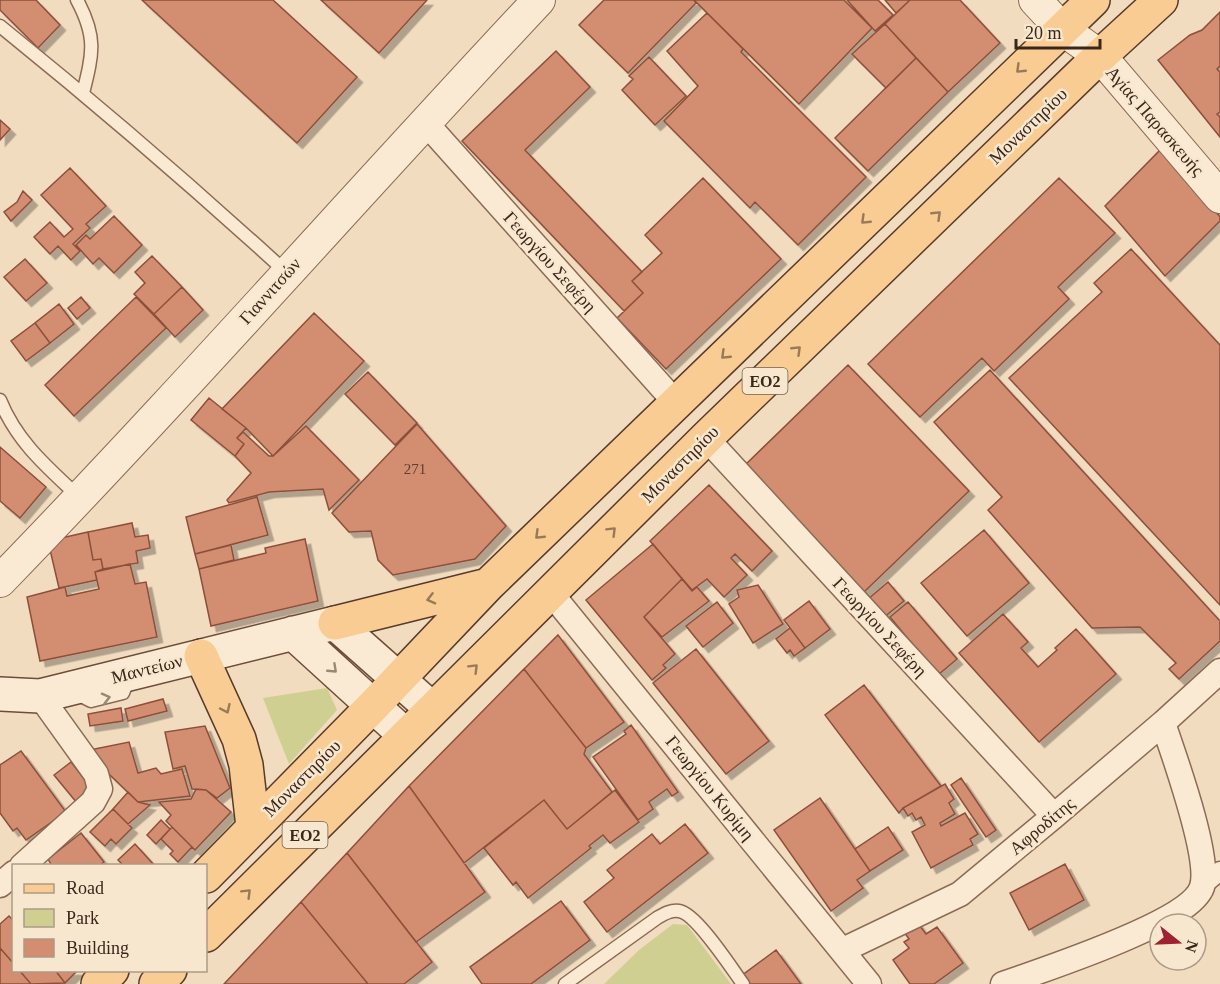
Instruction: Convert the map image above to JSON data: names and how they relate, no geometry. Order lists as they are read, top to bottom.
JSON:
{
  "streets": {
    "main road": ["Μοναστηρίου", "ΕΟ2", "Μαντείων"],
    "street": [
      "Αγίας Παρασκευής",
      "Γεωργίου Σεφέρη",
      "Γιαννιτσών",
      "Γεωργίου Κυρίμη",
      "Αφροδίτης"
    ]
  },
  "crossings": [
    ["Αγίας Παρασκευής", "Μοναστηρίου"],
    ["Μοναστηρίου", "Γεωργίου Σεφέρη"],
    ["Μοναστηρίου", "Γεωργίου Κυρίμη"],
    ["Γεωργίου Σεφέρη", "Γιαννιτσών"],
    ["Γεωργίου Σεφέρη", "Αφροδίτης"],
    ["Γεωργίου Κυρίμη", "Αφροδίτης"]
  ],
  "house_numbers": ["271"],
  "legend": ["Road", "Park", "Building"],
  "scale_bar": "20 m",
  "north": "right"
}
